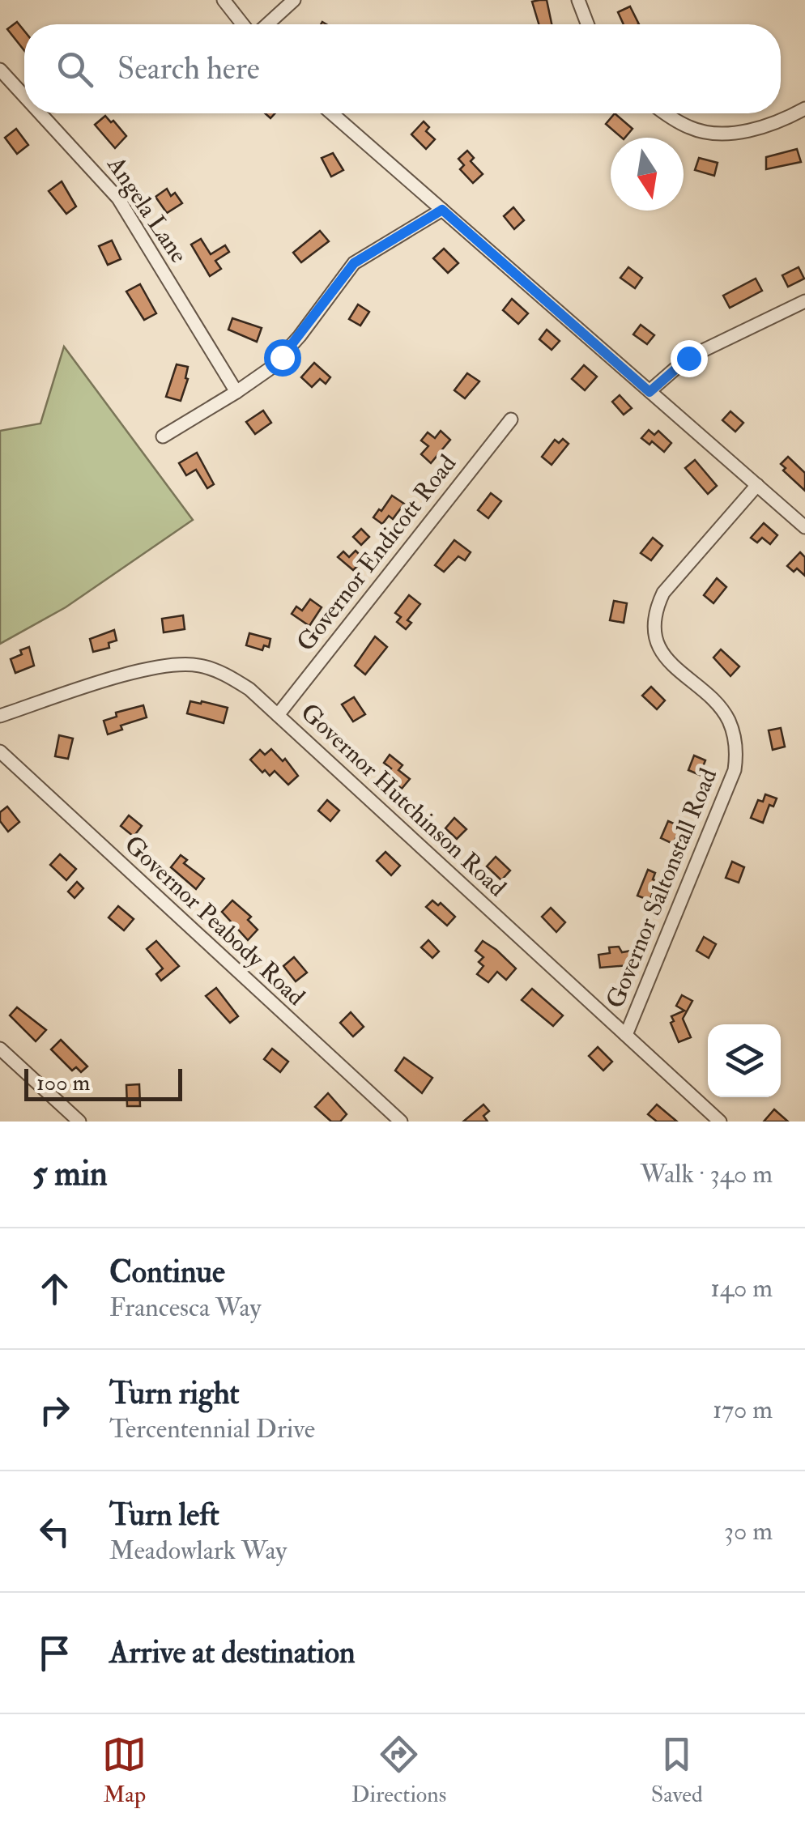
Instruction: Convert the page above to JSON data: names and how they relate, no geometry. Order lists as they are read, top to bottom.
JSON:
{
  "streets": {
    "street": [
      "Angela Lane",
      "Governor Endicott Road",
      "Governor Hutchinson Road",
      "Governor Saltonstall Road",
      "Governor Peabody Road"
    ]
  },
  "crossings": [
    ["Governor Endicott Road", "Governor Hutchinson Road"],
    ["Governor Hutchinson Road", "Governor Saltonstall Road"]
  ],
  "scale_bar": "100 m",
  "north": "bottom",
  "page": {
    "search": "Search here",
    "scale": "100 m",
    "heading": ["5 min", "Walk · 340 m"],
    "list": [
      ["Continue", "Francesca Way", "140 m"],
      ["Turn right", "Tercentennial Drive", "170 m"],
      ["Turn left", "Meadowlark Way", "30 m"],
      "Arrive at destination"
    ],
    "nav": ["Map", "Directions", "Saved"]
  }
}
